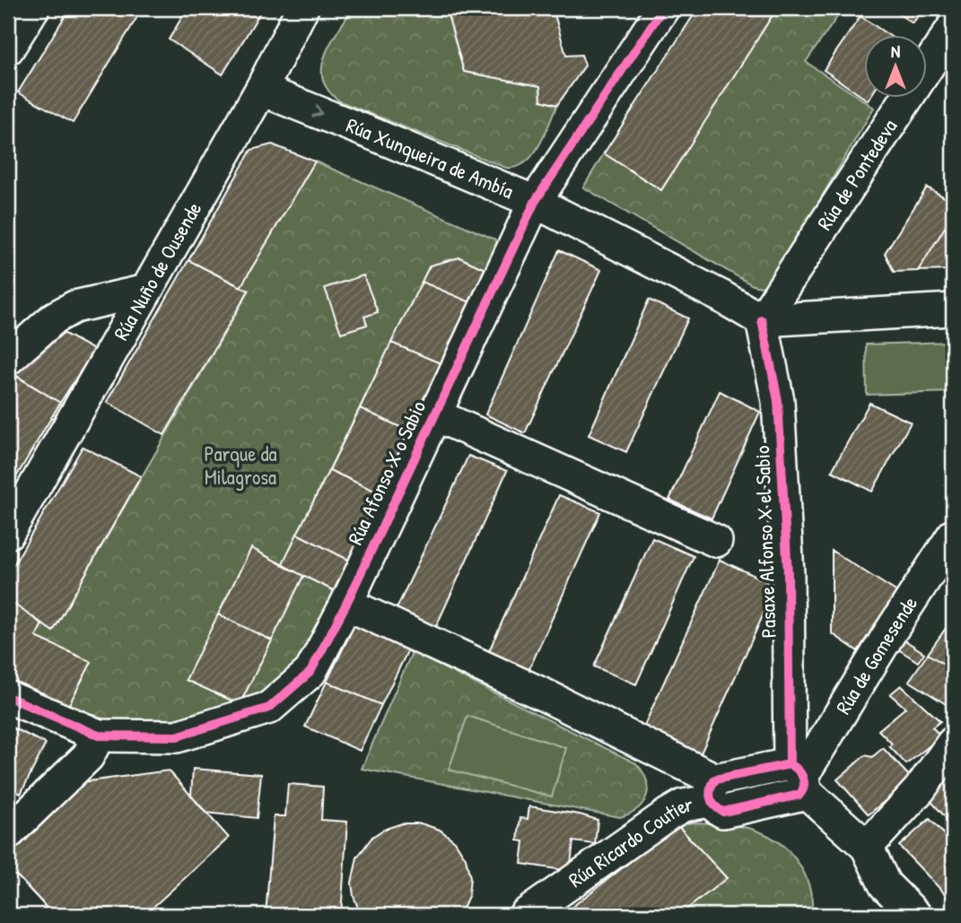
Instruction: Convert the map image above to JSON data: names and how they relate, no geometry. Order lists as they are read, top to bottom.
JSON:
{
  "streets": {
    "street": [
      "Rúa Xunqueira de Ambía",
      "Rúa de Pontedeva",
      "Rúa Nuño de Ousende",
      "Rúa Afonso X o Sabio",
      "Pasaxe Alfonso X el Sabio",
      "Rúa de Gomesende",
      "Rúa Ricardo Coutier"
    ]
  },
  "crossings": [
    ["Rúa Xunqueira de Ambía", "Rúa de Pontedeva"],
    ["Rúa Xunqueira de Ambía", "Rúa Nuño de Ousende"],
    ["Rúa Xunqueira de Ambía", "Rúa Afonso X o Sabio"],
    ["Rúa Xunqueira de Ambía", "Pasaxe Alfonso X el Sabio"],
    ["Rúa de Pontedeva", "Pasaxe Alfonso X el Sabio"],
    ["Pasaxe Alfonso X el Sabio", "Rúa de Gomesende"]
  ],
  "one_way": ["Rúa Xunqueira de Ambía"],
  "parks": ["Parque da Milagrosa"],
  "north": "top"
}
